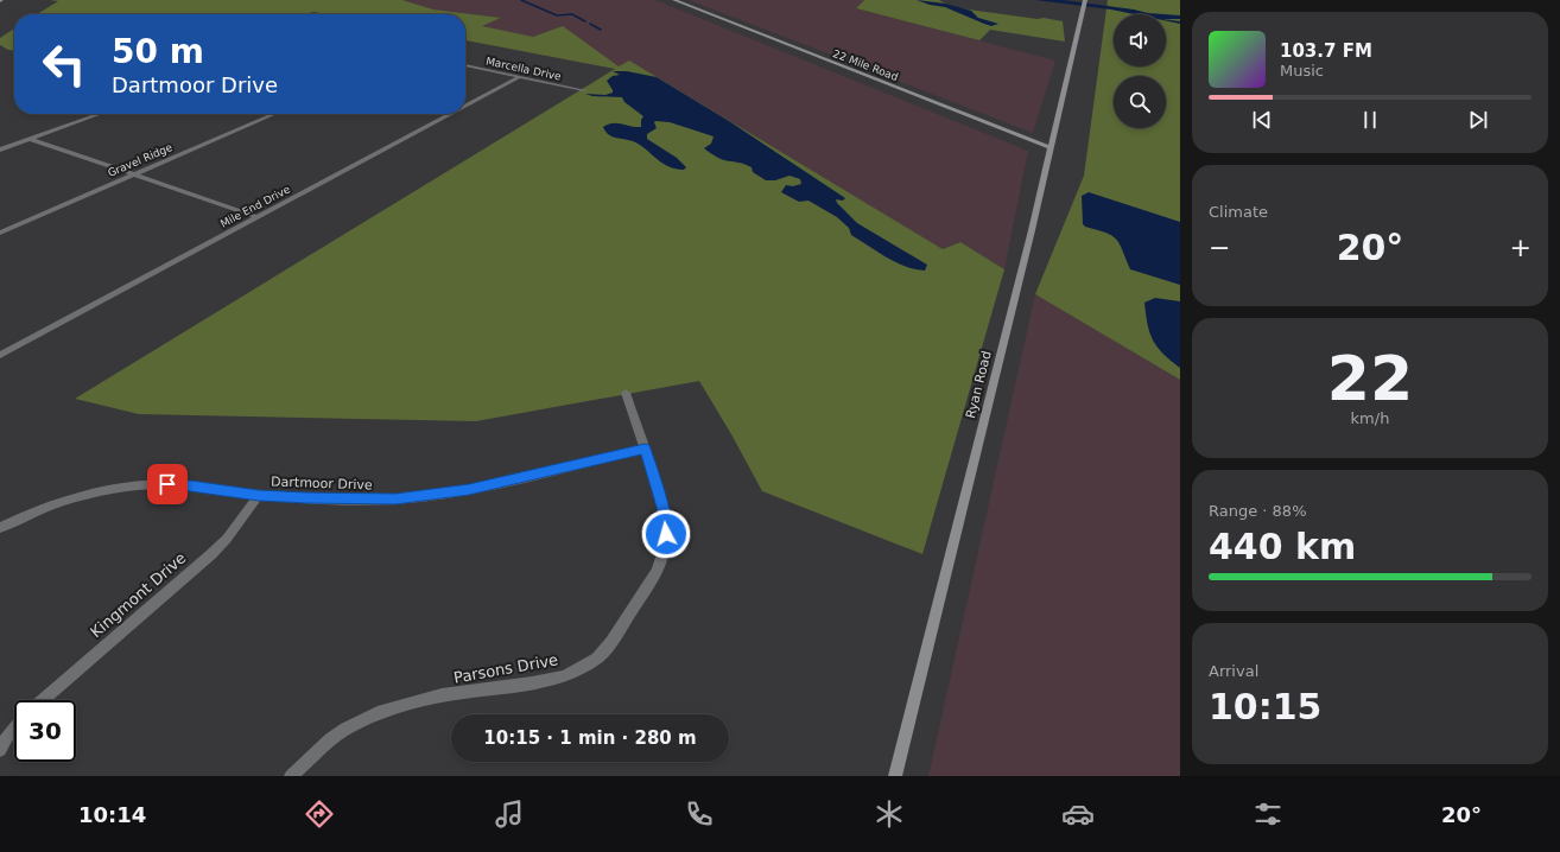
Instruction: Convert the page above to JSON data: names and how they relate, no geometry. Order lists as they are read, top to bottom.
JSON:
{
  "streets": {
    "street": [
      "22 Mile Road",
      "Marcella Drive",
      "Gravel Ridge",
      "Mile End Drive",
      "Ryan Road",
      "Dartmoor Drive",
      "Kingmont Drive",
      "Parsons Drive"
    ]
  },
  "crossings": [
    ["22 Mile Road", "Ryan Road"],
    ["Marcella Drive", "Mile End Drive"],
    ["Dartmoor Drive", "Kingmont Drive"],
    ["Dartmoor Drive", "Parsons Drive"]
  ],
  "page": {
    "turn": ["50 m", "Dartmoor Drive"],
    "song": ["103.7 FM", "Music"],
    "tile": [
      "Climate",
      ["22", "km/h"],
      ["Range · 88%", "440 km"],
      ["Arrival", "10:15"]
    ],
    "heat": ["−", "20°", "+"],
    "limit": "30",
    "trip": "10:15 · 1 min · 280 m",
    "tabs": ["10:14", "20°"]
  }
}
